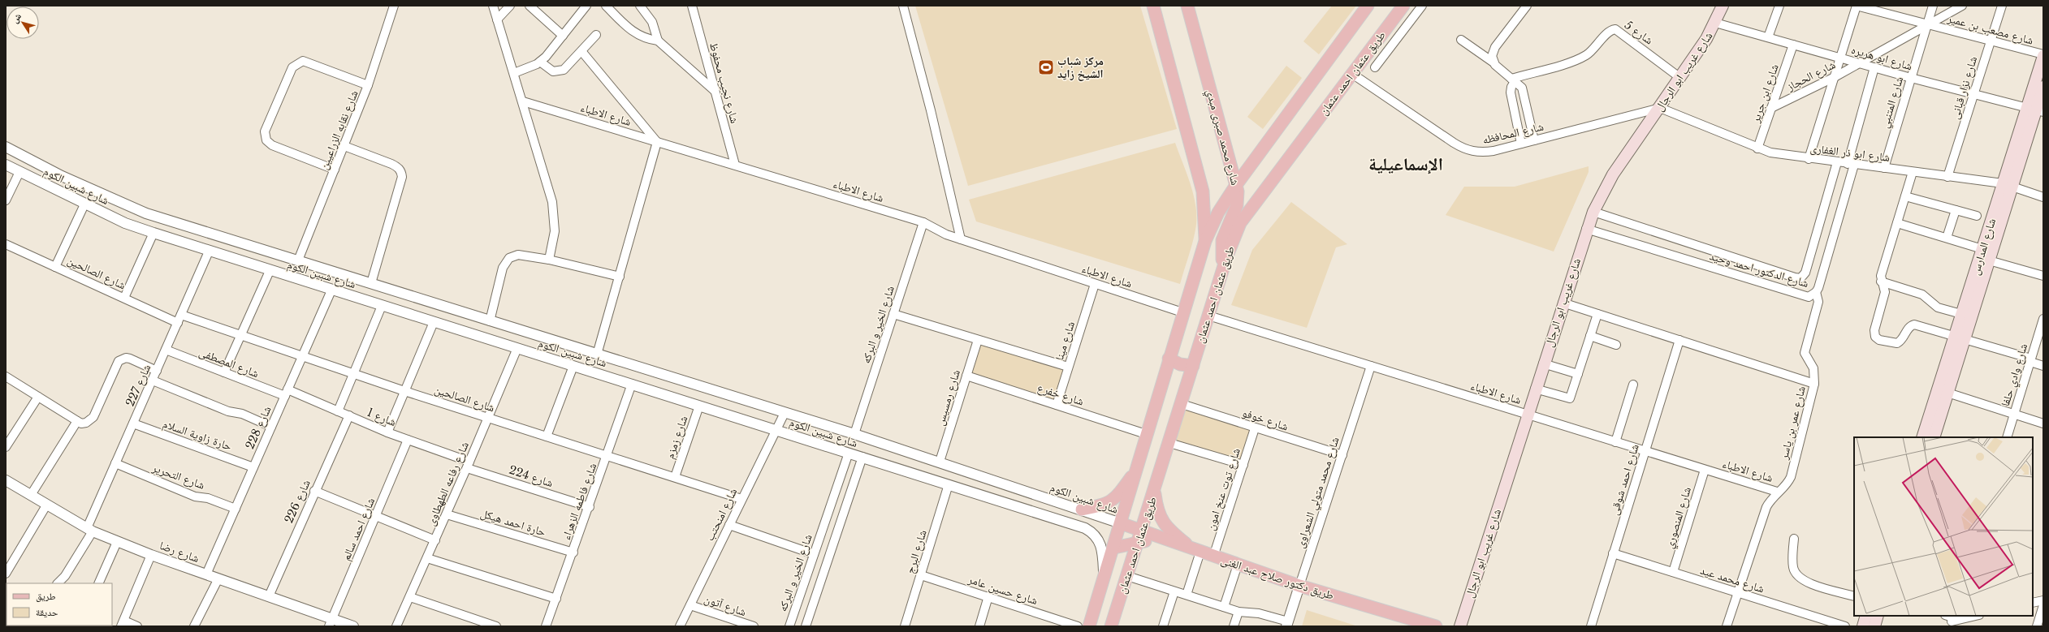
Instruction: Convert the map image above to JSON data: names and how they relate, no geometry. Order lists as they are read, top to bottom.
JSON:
{
  "streets": {
    "main road": [
      "شارع غريب ابو الرجال",
      "طريق عثمان احمد عثمان",
      "شارع محمد صبرى مبدي",
      "شارع المدارس",
      "طريق دكتور صلاح عبد الغنى"
    ],
    "street": [
      "شارع مصعب بن عمير",
      "شارع 5",
      "شارع ابو هريره",
      "شارع الحجاز",
      "شارع نجيب محفوظ",
      "شارع نزار قبانى",
      "شارع ابن جرير",
      "شارع المتنبي",
      "شارع الاطباء",
      "شارع نقابه الزراعيين",
      "شارع المحافظه",
      "شارع ابو ذر الغفارى",
      "شارع شبين الكوم",
      "شارع الدكتور احمد وحيد",
      "شارع الصالحين",
      "شارع الخير و البركه",
      "شارع مينا",
      "شارع المصطفى",
      "شارع وادي حلفا",
      "شارع 227",
      "شارع خفرع",
      "شارع رمسيس",
      "شارع 1",
      "شارع خوفو",
      "شارع عمر بن ياسر",
      "شارع 228",
      "حارة زاوية السلام",
      "شارع زمزم",
      "شارع التحرير",
      "شارع 224",
      "شارع احمد شوقى",
      "شارع رفاعه الطهطاوى",
      "شارع توت عنخ امون",
      "شارع محمد متولي الشعراوى",
      "شارع 226",
      "شارع فاطمه الزهراء",
      "شارع امنحتب",
      "شارع المنصوري",
      "حارة احمد هيكل",
      "شارع احمد سالم",
      "شارع رضا",
      "شارع البرج",
      "شارع محمد عيد",
      "شارع حسين عامر",
      "شارع آتون"
    ]
  },
  "crossings": [
    ["شارع مصعب بن عمير", "شارع الحجاز"],
    ["شارع مصعب بن عمير", "شارع نزار قبانى"],
    ["شارع مصعب بن عمير", "شارع المتنبي"],
    ["شارع مصعب بن عمير", "شارع المدارس"],
    ["شارع 5", "شارع غريب ابو الرجال"],
    ["شارع ابو هريره", "شارع غريب ابو الرجال"],
    ["شارع ابو هريره", "شارع الحجاز"],
    ["شارع ابو هريره", "شارع نزار قبانى"],
    ["شارع ابو هريره", "شارع ابن جرير"],
    ["شارع ابو هريره", "شارع المتنبي"],
    ["شارع ابو هريره", "شارع المدارس"],
    ["شارع ابو هريره", "شارع الدكتور احمد وحيد"],
    ["شارع غريب ابو الرجال", "شارع الاطباء"],
    ["شارع غريب ابو الرجال", "شارع المحافظه"],
    ["شارع غريب ابو الرجال", "شارع ابو ذر الغفارى"],
    ["شارع غريب ابو الرجال", "شارع الدكتور احمد وحيد"],
    ["طريق عثمان احمد عثمان", "شارع الاطباء"],
    ["طريق عثمان احمد عثمان", "شارع المحافظه"],
    ["طريق عثمان احمد عثمان", "شارع محمد صبرى مبدي"],
    ["طريق عثمان احمد عثمان", "شارع شبين الكوم"],
    ["طريق عثمان احمد عثمان", "شارع خفرع"],
    ["طريق عثمان احمد عثمان", "شارع خوفو"],
    ["طريق عثمان احمد عثمان", "طريق دكتور صلاح عبد الغنى"],
    ["شارع الحجاز", "شارع ابن جرير"],
    ["شارع الحجاز", "شارع المتنبي"],
    ["شارع نجيب محفوظ", "شارع الاطباء"],
    ["شارع نزار قبانى", "شارع ابو ذر الغفارى"],
    ["شارع ابن جرير", "شارع ابو ذر الغفارى"],
    ["شارع المتنبي", "شارع ابو ذر الغفارى"],
    ["شارع الاطباء", "شارع الخير و البركه"],
    ["شارع الاطباء", "شارع مينا"],
    ["شارع الاطباء", "شارع عمر بن ياسر"],
    ["شارع الاطباء", "شارع احمد شوقى"],
    ["شارع الاطباء", "شارع محمد متولي الشعراوى"],
    ["شارع الاطباء", "شارع المنصوري"],
    ["شارع نقابه الزراعيين", "شارع شبين الكوم"],
    ["شارع المحافظه", "شارع ابو ذر الغفارى"],
    ["شارع ابو ذر الغفارى", "شارع المدارس"],
    ["شارع ابو ذر الغفارى", "شارع الدكتور احمد وحيد"],
    ["شارع شبين الكوم", "شارع الخير و البركه"],
    ["شارع شبين الكوم", "شارع 227"],
    ["شارع شبين الكوم", "شارع رمسيس"],
    ["شارع شبين الكوم", "شارع 228"],
    ["شارع شبين الكوم", "شارع زمزم"],
    ["شارع شبين الكوم", "شارع رفاعه الطهطاوى"],
    ["شارع شبين الكوم", "شارع فاطمه الزهراء"],
    ["شارع شبين الكوم", "شارع امنحتب"],
    ["شارع شبين الكوم", "شارع البرج"],
    ["شارع شبين الكوم", "طريق دكتور صلاح عبد الغنى"],
    ["شارع الدكتور احمد وحيد", "شارع عمر بن ياسر"],
    ["شارع الصالحين", "شارع 227"],
    ["شارع الصالحين", "شارع 228"],
    ["شارع الصالحين", "شارع زمزم"],
    ["شارع الصالحين", "شارع رفاعه الطهطاوى"],
    ["شارع الصالحين", "شارع فاطمه الزهراء"],
    ["شارع الصالحين", "شارع امنحتب"],
    ["شارع مينا", "شارع خفرع"],
    ["شارع المصطفى", "شارع 227"],
    ["شارع المصطفى", "شارع 1"],
    ["شارع المصطفى", "شارع 228"],
    ["شارع 227", "حارة زاوية السلام"],
    ["شارع 227", "شارع التحرير"],
    ["شارع 227", "شارع رضا"],
    ["شارع خفرع", "شارع رمسيس"],
    ["شارع 1", "شارع 228"],
    ["شارع 1", "شارع 224"],
    ["شارع 1", "شارع رفاعه الطهطاوى"],
    ["شارع 1", "شارع 226"],
    ["شارع 1", "شارع احمد سالم"],
    ["شارع خوفو", "شارع توت عنخ امون"],
    ["شارع خوفو", "شارع محمد متولي الشعراوى"],
    ["شارع عمر بن ياسر", "شارع محمد عيد"],
    ["شارع 228", "حارة زاوية السلام"],
    ["شارع 228", "شارع التحرير"],
    ["شارع 228", "شارع رضا"],
    ["شارع 224", "شارع رفاعه الطهطاوى"],
    ["شارع 224", "شارع فاطمه الزهراء"],
    ["شارع احمد شوقى", "شارع محمد عيد"],
    ["شارع رفاعه الطهطاوى", "حارة احمد هيكل"],
    ["شارع توت عنخ امون", "طريق دكتور صلاح عبد الغنى"],
    ["شارع محمد متولي الشعراوى", "طريق دكتور صلاح عبد الغنى"],
    ["شارع 226", "شارع رضا"],
    ["شارع فاطمه الزهراء", "حارة احمد هيكل"],
    ["شارع امنحتب", "شارع آتون"],
    ["شارع المنصوري", "شارع محمد عيد"],
    ["شارع احمد سالم", "شارع رضا"],
    ["شارع البرج", "شارع حسين عامر"]
  ],
  "districts": ["الإسماعيلية"],
  "places": {
    "sports": ["مركز شباب الشيخ زايد"]
  },
  "legend": ["طريق", "حديقة"],
  "north": "top left"
}
